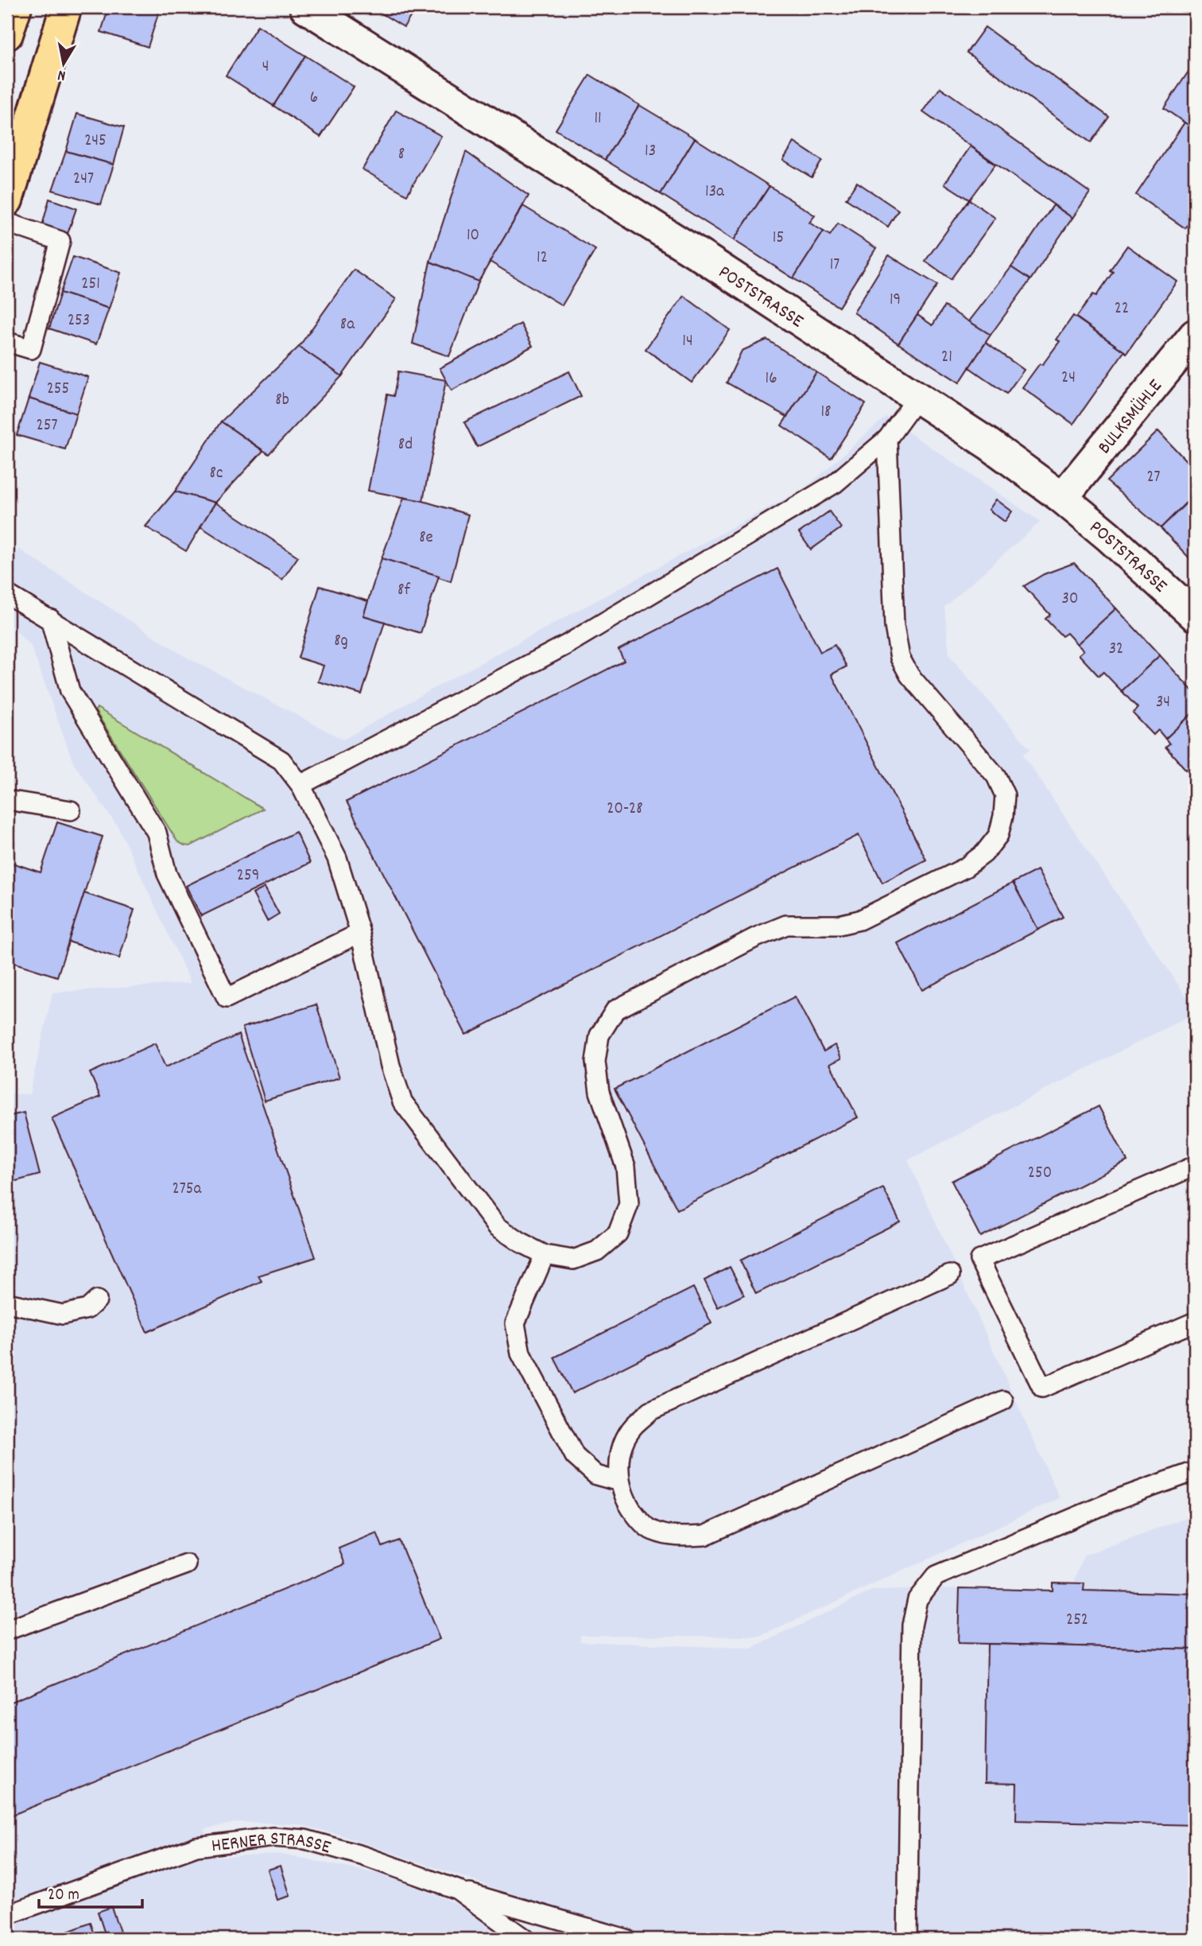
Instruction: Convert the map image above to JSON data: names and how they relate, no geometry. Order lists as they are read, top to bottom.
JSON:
{
  "streets": {
    "street": ["POSTSTRASSE", "BULKSMÜHLE"],
    "lane": ["HERNER STRASSE"]
  },
  "crossings": [
    ["POSTSTRASSE", "BULKSMÜHLE"]
  ],
  "house_numbers": [
    "4",
    "6",
    "11",
    "245",
    "13",
    "8",
    "247",
    "13a",
    "10",
    "15",
    "12",
    "17",
    "251",
    "19",
    "22",
    "253",
    "8a",
    "14",
    "21",
    "24",
    "16",
    "255",
    "8b",
    "18",
    "257",
    "8d",
    "8c",
    "27",
    "8e",
    "8f",
    "30",
    "8g",
    "32",
    "34",
    "20-28",
    "259",
    "250",
    "275a",
    "252"
  ],
  "scale_bar": "20 m",
  "north": "bottom"
}
